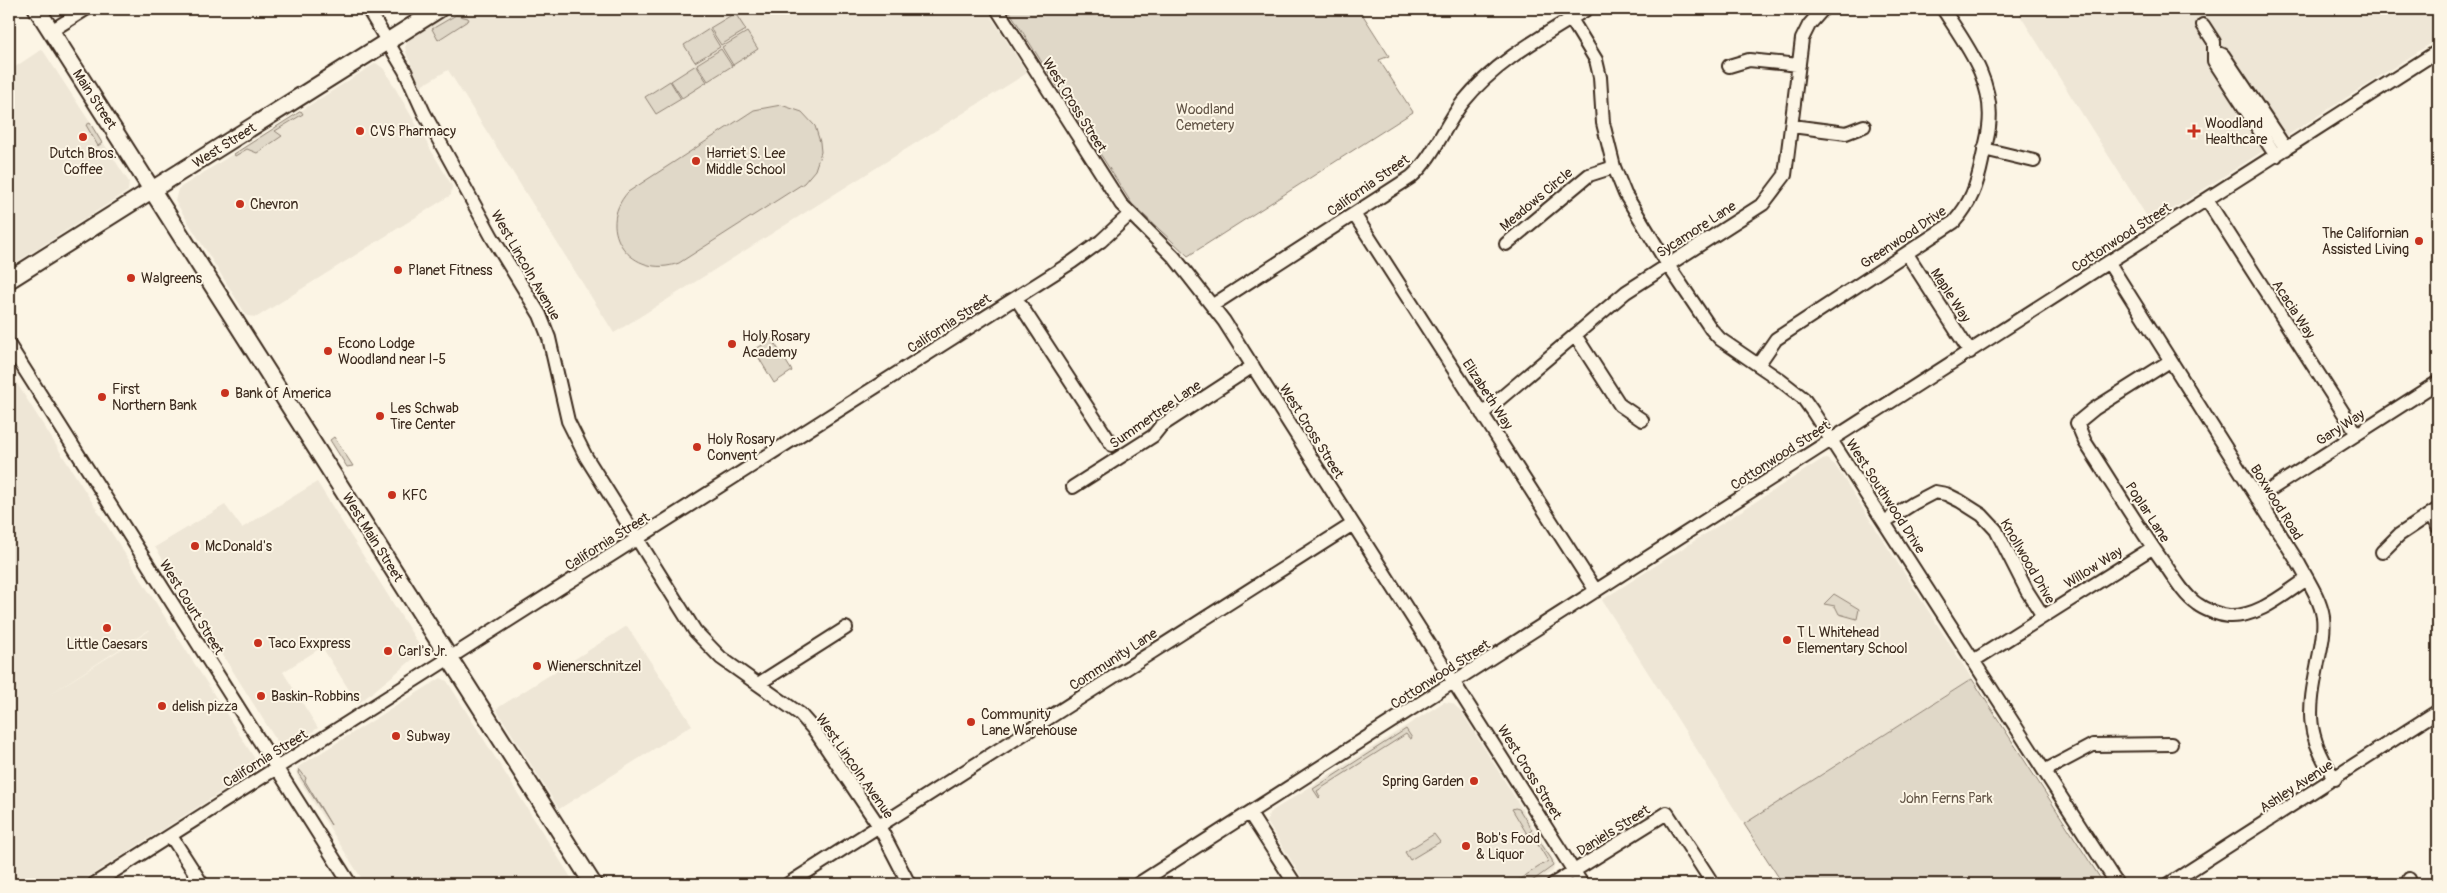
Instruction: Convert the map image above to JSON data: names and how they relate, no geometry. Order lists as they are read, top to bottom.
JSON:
{
  "streets": {
    "main road": ["Main Street", "West Street", "West Main Street"],
    "street": [
      "West Cross Street",
      "California Street",
      "Meadows Circle",
      "Sycamore Lane",
      "Greenwood Drive",
      "Cottonwood Street",
      "West Lincoln Avenue",
      "Maple Way",
      "Acacia Way",
      "Elizabeth Way",
      "Summertree Lane",
      "Gary Way",
      "West Southwood Drive",
      "Boxwood Road",
      "Poplar Lane",
      "Knollwood Drive",
      "Willow Way",
      "West Court Street",
      "Community Lane",
      "Ashley Avenue",
      "Daniels Street"
    ]
  },
  "crossings": [
    ["Main Street", "West Street"],
    ["Main Street", "West Main Street"],
    ["West Cross Street", "California Street"],
    ["West Cross Street", "Cottonwood Street"],
    ["West Cross Street", "Summertree Lane"],
    ["West Cross Street", "Community Lane"],
    ["West Cross Street", "Daniels Street"],
    ["West Street", "West Lincoln Avenue"],
    ["West Street", "West Main Street"],
    ["California Street", "West Lincoln Avenue"],
    ["California Street", "Elizabeth Way"],
    ["California Street", "West Southwood Drive"],
    ["California Street", "West Main Street"],
    ["California Street", "West Court Street"],
    ["Meadows Circle", "West Southwood Drive"],
    ["Sycamore Lane", "Elizabeth Way"],
    ["Sycamore Lane", "West Southwood Drive"],
    ["Greenwood Drive", "Maple Way"],
    ["Greenwood Drive", "West Southwood Drive"],
    ["Cottonwood Street", "Maple Way"],
    ["Cottonwood Street", "Acacia Way"],
    ["Cottonwood Street", "Elizabeth Way"],
    ["Cottonwood Street", "West Southwood Drive"],
    ["Cottonwood Street", "Boxwood Road"],
    ["West Lincoln Avenue", "Community Lane"],
    ["Acacia Way", "Gary Way"],
    ["Gary Way", "Boxwood Road"],
    ["West Southwood Drive", "Knollwood Drive"],
    ["West Southwood Drive", "Willow Way"],
    ["Boxwood Road", "Poplar Lane"],
    ["Boxwood Road", "Ashley Avenue"],
    ["Poplar Lane", "Willow Way"],
    ["Knollwood Drive", "Willow Way"]
  ],
  "parks": ["Woodland Cemetery", "John Ferns Park"],
  "places": {
    "other": [
      "CVS Pharmacy",
      "Dutch Bros. Coffee",
      "Harriet S. Lee Middle School",
      "Chevron",
      "The Californian Assisted Living",
      "Planet Fitness",
      "Walgreens",
      "Holy Rosary Academy",
      "Econo Lodge Woodland near I-5",
      "Bank of America",
      "First Northern Bank",
      "Les Schwab Tire Center",
      "Holy Rosary Convent",
      "KFC",
      "McDonald's",
      "Little Caesars",
      "T L Whitehead Elementary School",
      "Taco Exxpress",
      "Carl's Jr.",
      "Wienerschnitzel",
      "Baskin-Robbins",
      "delish pizza",
      "Community Lane Warehouse",
      "Subway",
      "Spring Garden",
      "Bob's Food & Liquor"
    ],
    "health": ["Woodland Healthcare"]
  }
}
